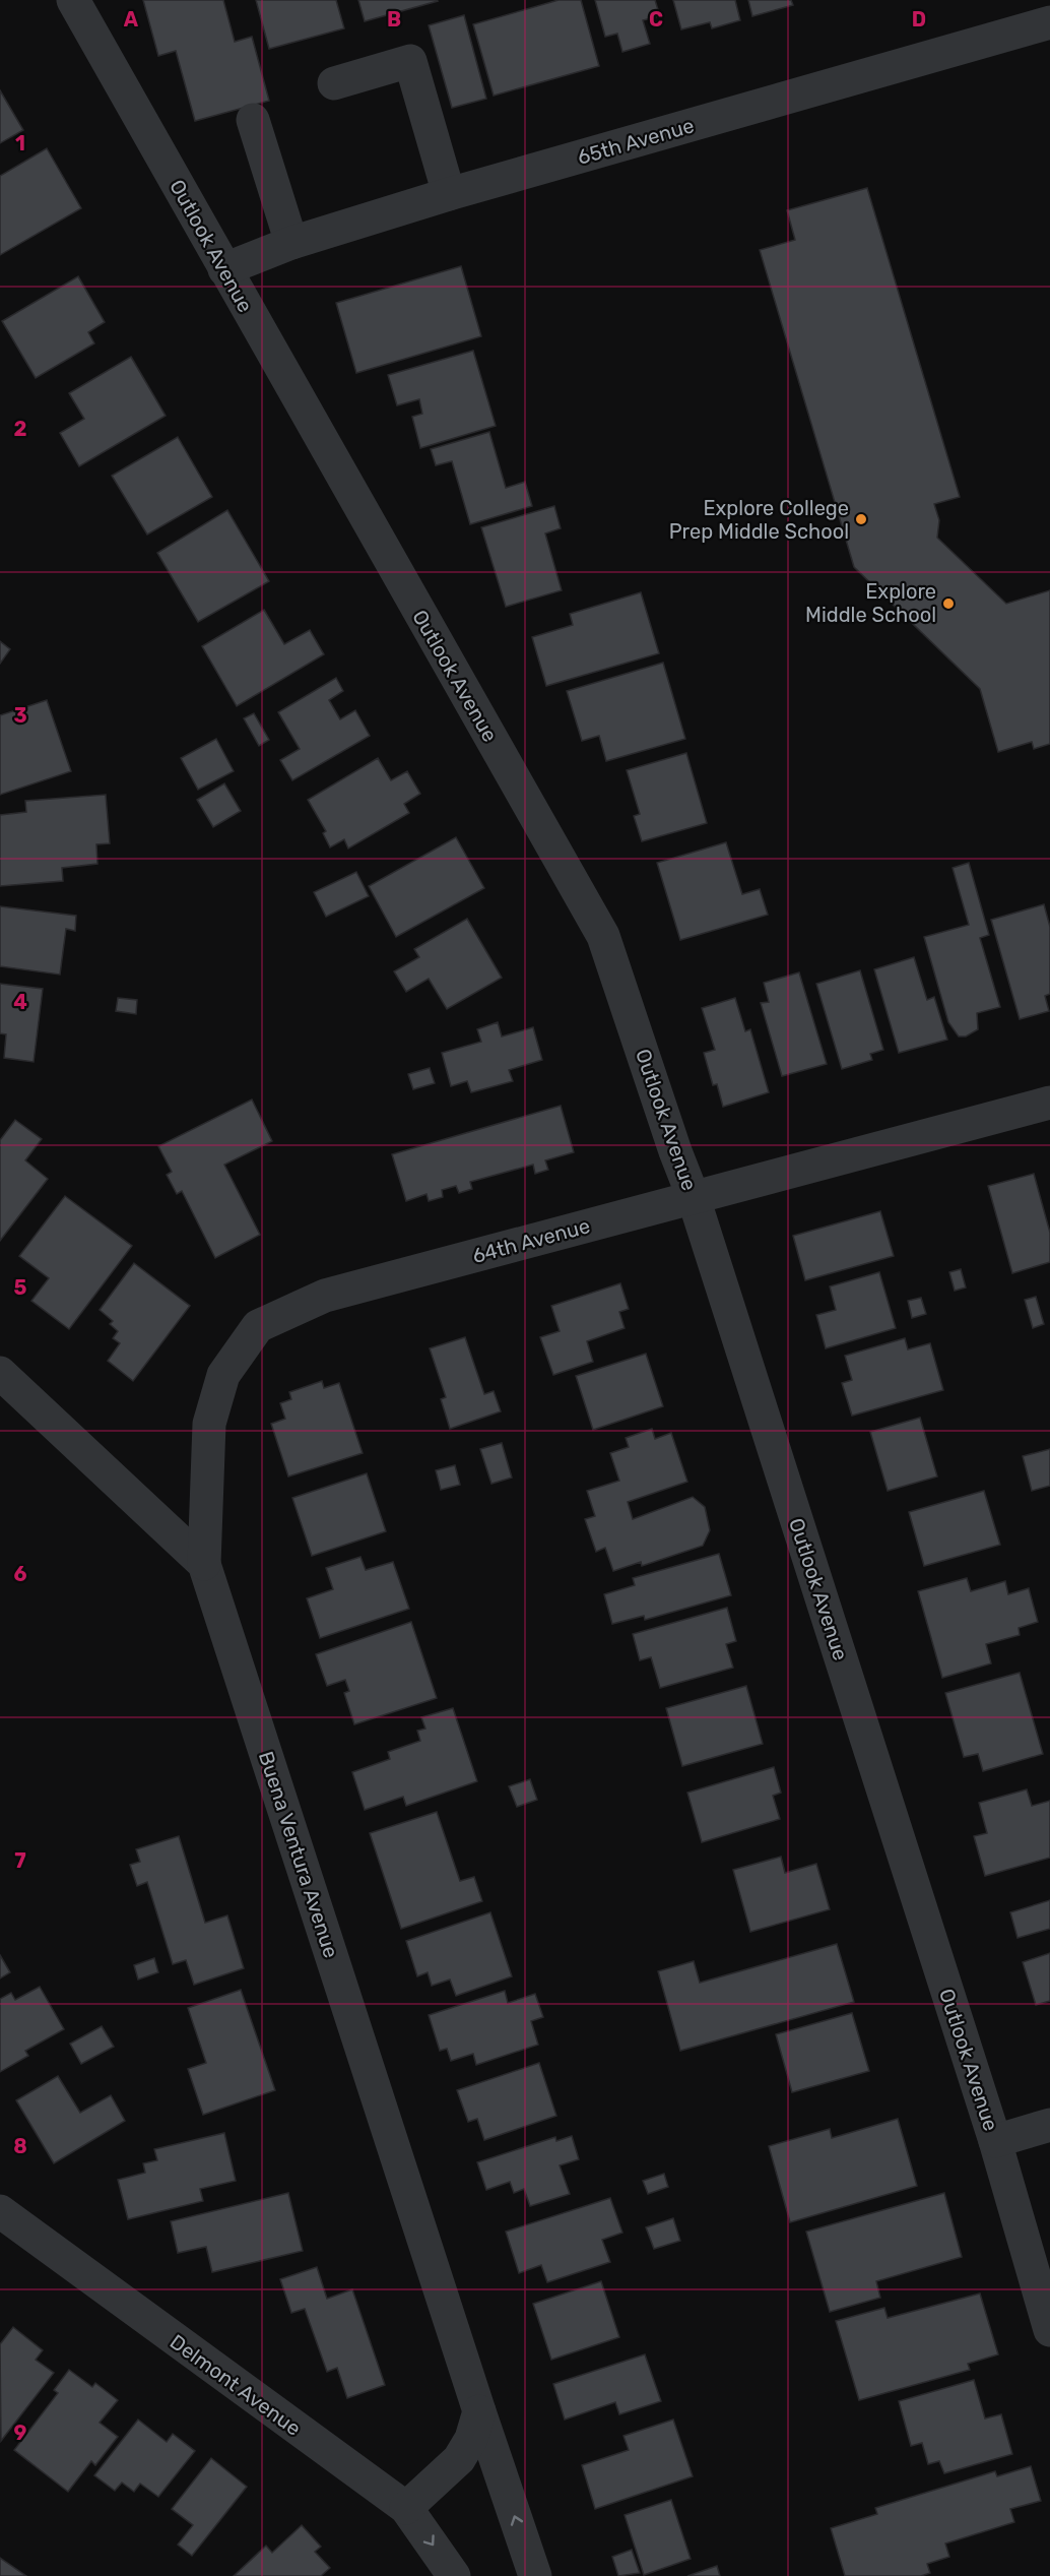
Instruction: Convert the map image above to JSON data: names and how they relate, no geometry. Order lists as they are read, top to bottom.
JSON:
{
  "streets": {
    "street": [
      "65th Avenue",
      "Outlook Avenue",
      "64th Avenue",
      "Buena Ventura Avenue",
      "Delmont Avenue"
    ]
  },
  "crossings": [
    ["65th Avenue", "Outlook Avenue"],
    ["Outlook Avenue", "64th Avenue"],
    ["64th Avenue", "Buena Ventura Avenue"]
  ],
  "places": ["Explore College Prep Middle School", "Explore Middle School"],
  "grid": {
    "columns": [
      "A",
      "B",
      "C",
      "D"
    ],
    "rows": [
      "1",
      "2",
      "3",
      "4",
      "5",
      "6",
      "7",
      "8",
      "9"
    ]
  }
}
